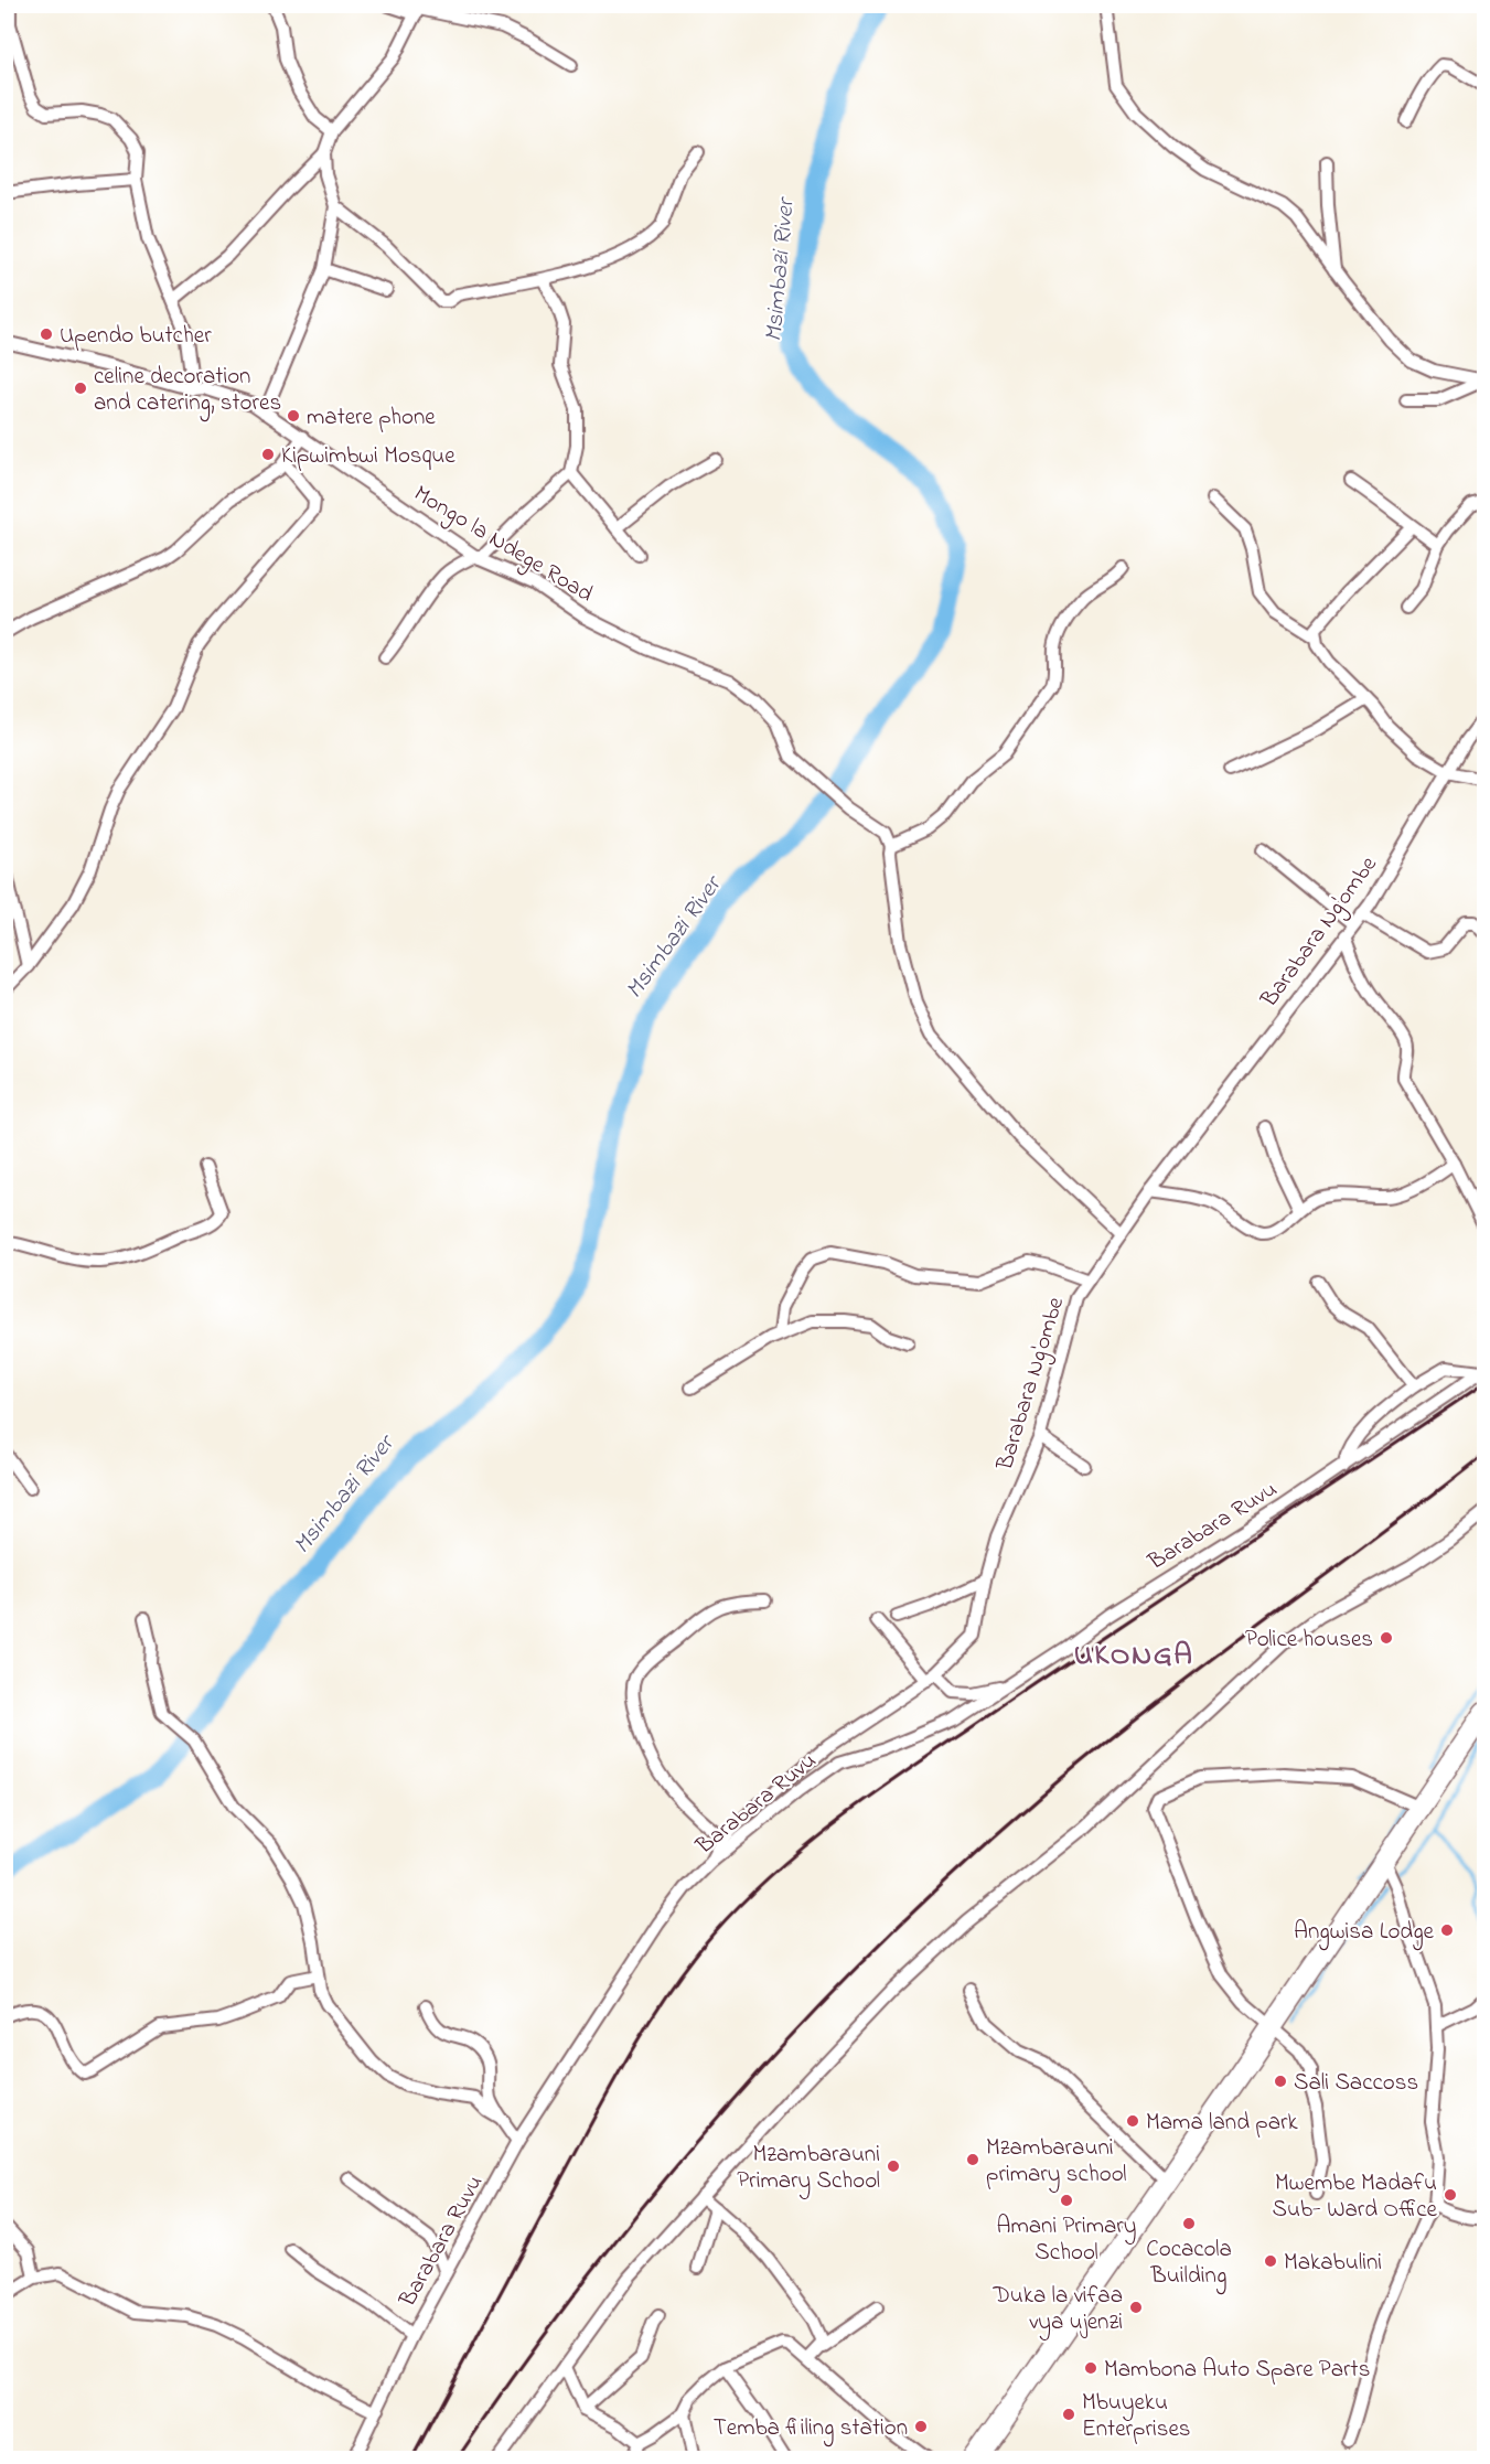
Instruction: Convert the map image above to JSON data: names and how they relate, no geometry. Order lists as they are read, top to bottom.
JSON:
{
  "streets": {
    "street": ["Mongo la Ndege Road", "Barabara Ng'ombe", "Barabara Ruvu"]
  },
  "crossings": [
    ["Barabara Ng'ombe", "Barabara Ruvu"]
  ],
  "districts": ["UKONGA"],
  "water": ["Msimbazi River"],
  "places": [
    "Upendo butcher",
    "celine decoration and catering, stores",
    "matere phone",
    "Kipwimbwi Mosque",
    "Police houses",
    "Angwisa Lodge",
    "Sali Saccoss",
    "Mama land park",
    "Mzambarauni primary school",
    "Mzambarauni Primary School",
    "Mwembe Madafu Sub- Ward Office",
    "Amani Primary School",
    "Cocacola Building",
    "Makabulini",
    "Duka la vifaa vya ujenzi",
    "Mambona Auto Spare Parts",
    "Mbuyeku Enterprises",
    "Temba fiiling station"
  ]
}
